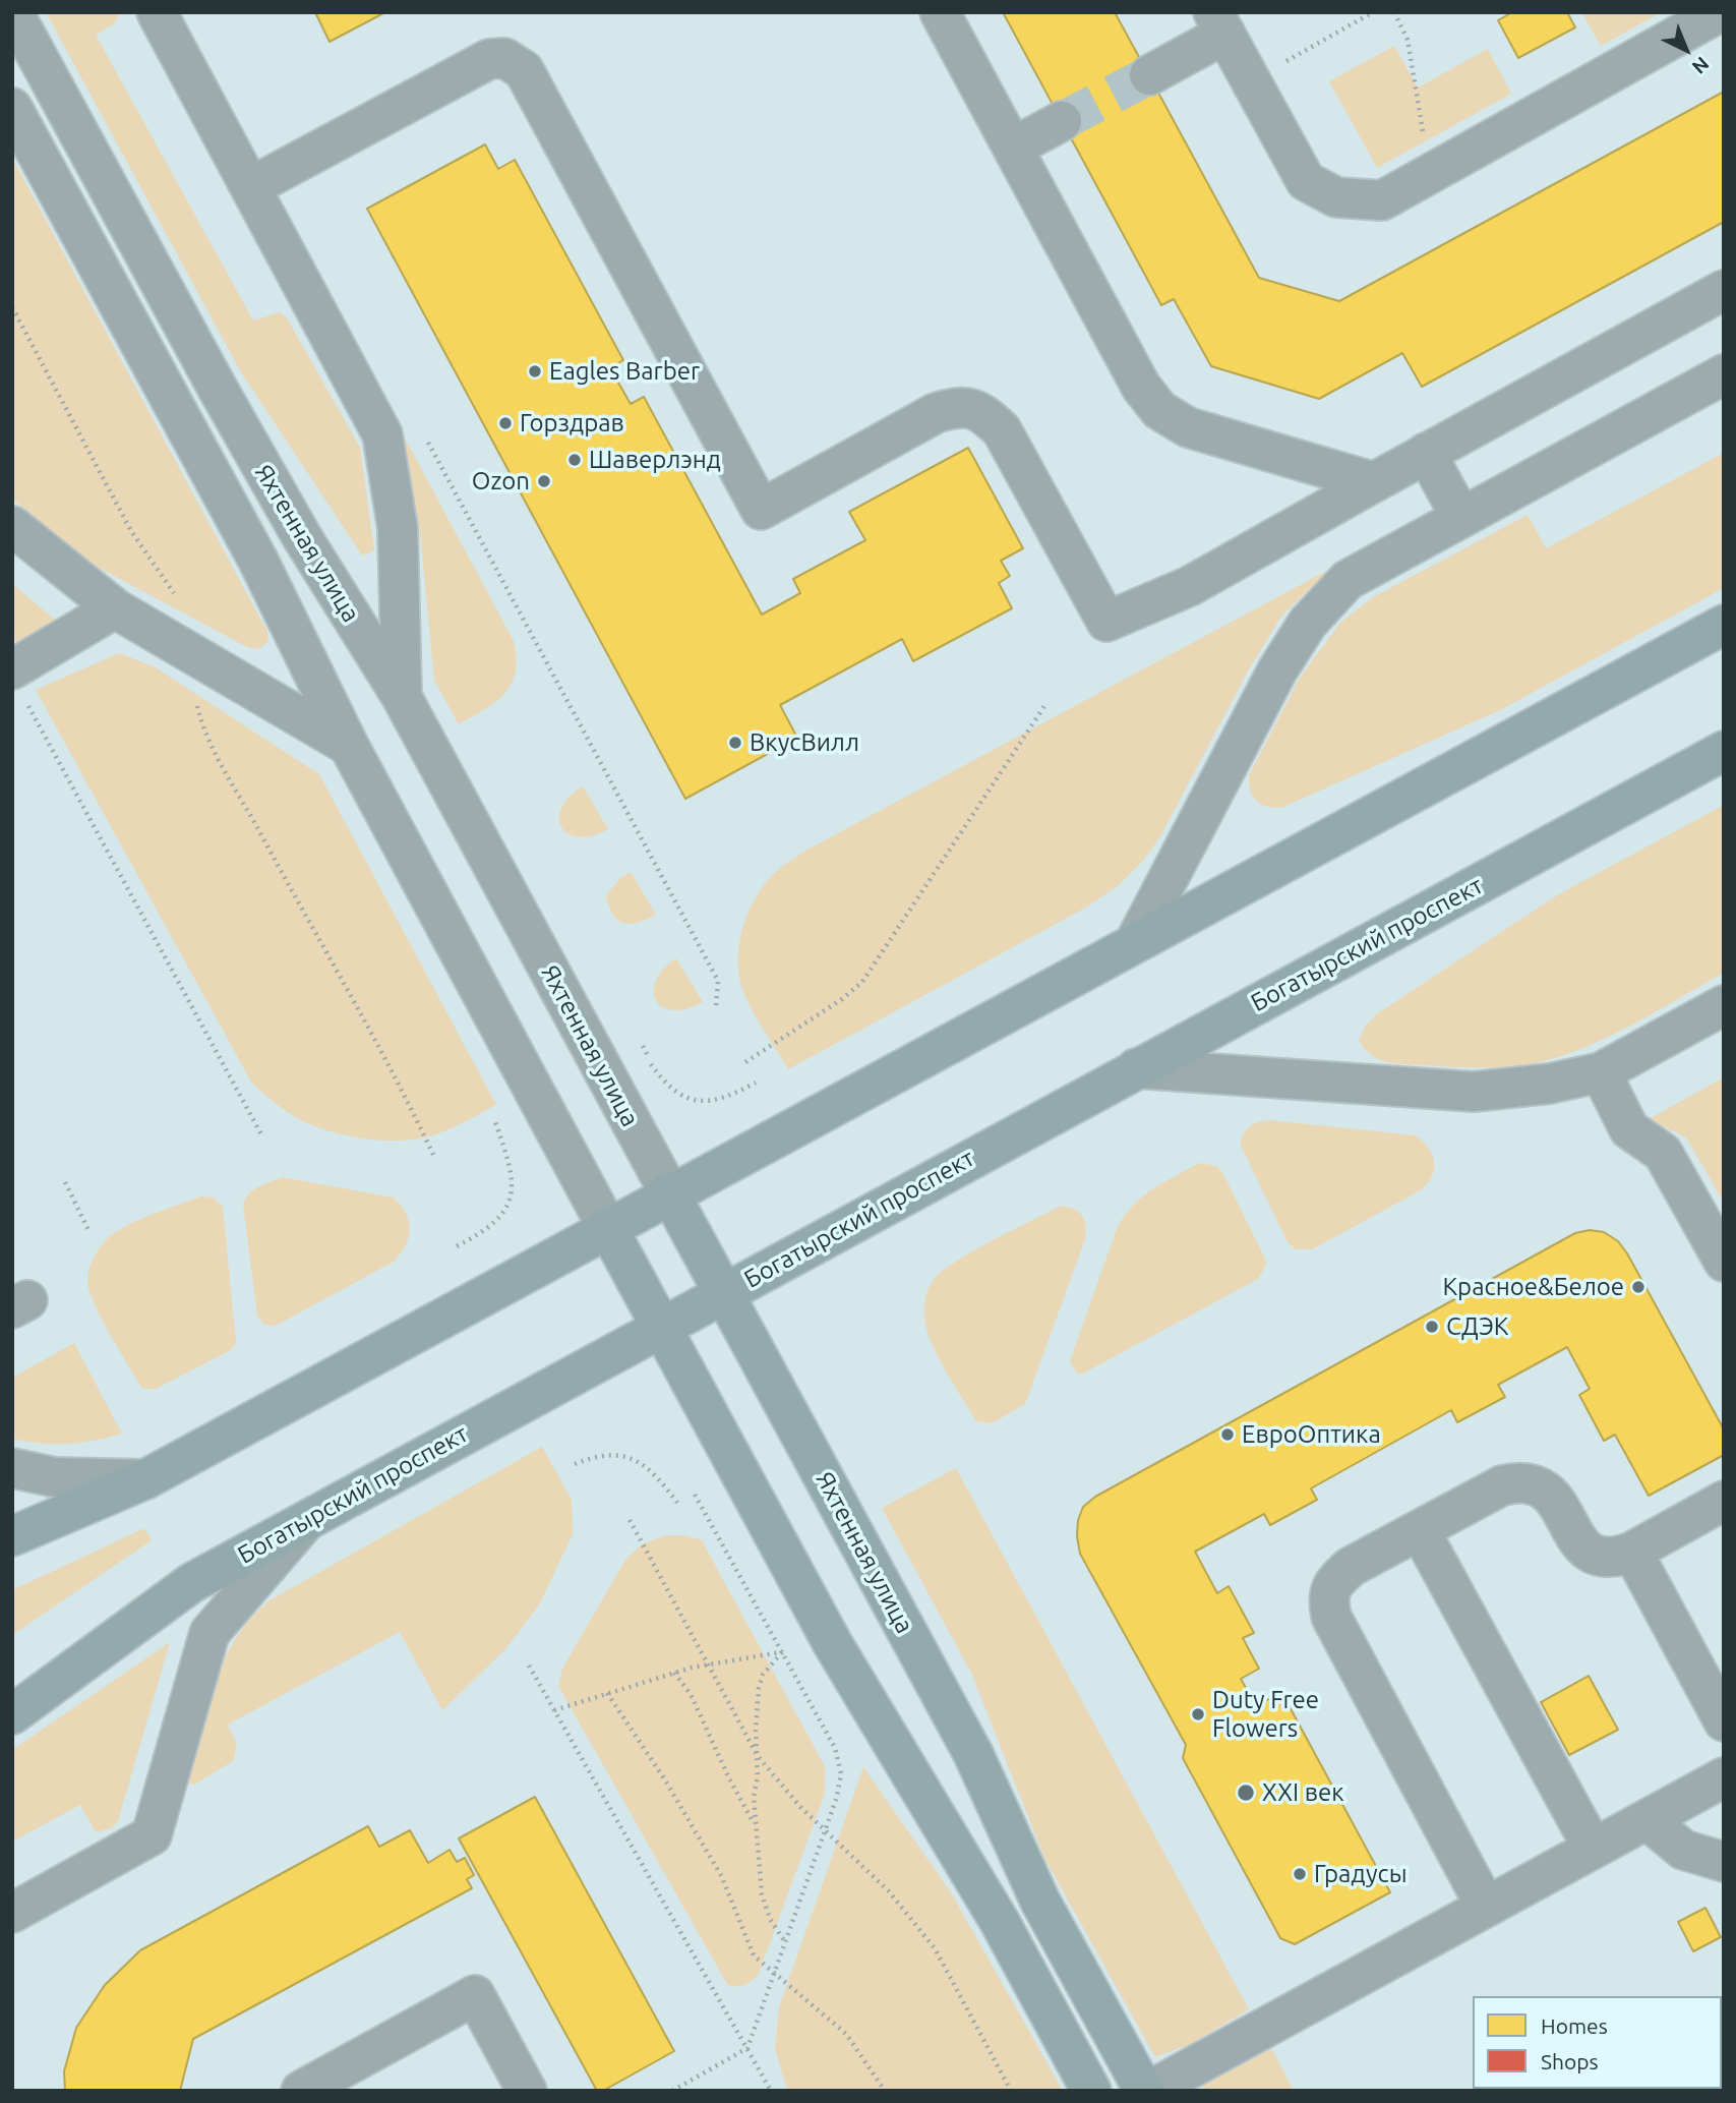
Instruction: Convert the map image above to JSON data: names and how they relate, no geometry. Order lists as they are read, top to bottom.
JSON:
{
  "streets": {
    "main road": ["Яхтенная улица", "Богатырский проспект"]
  },
  "crossings": [
    ["Яхтенная улица", "Богатырский проспект"]
  ],
  "places": [
    "Eagles Barber",
    "Горздрав",
    "Шаверлэнд",
    "Ozon",
    "ВкусВилл",
    "Красное&Белое",
    "СДЭК",
    "ЕвроОптика",
    "Duty Free Flowers",
    "XXI век",
    "Градусы"
  ],
  "legend": ["Homes", "Shops"],
  "north": "bottom right"
}
